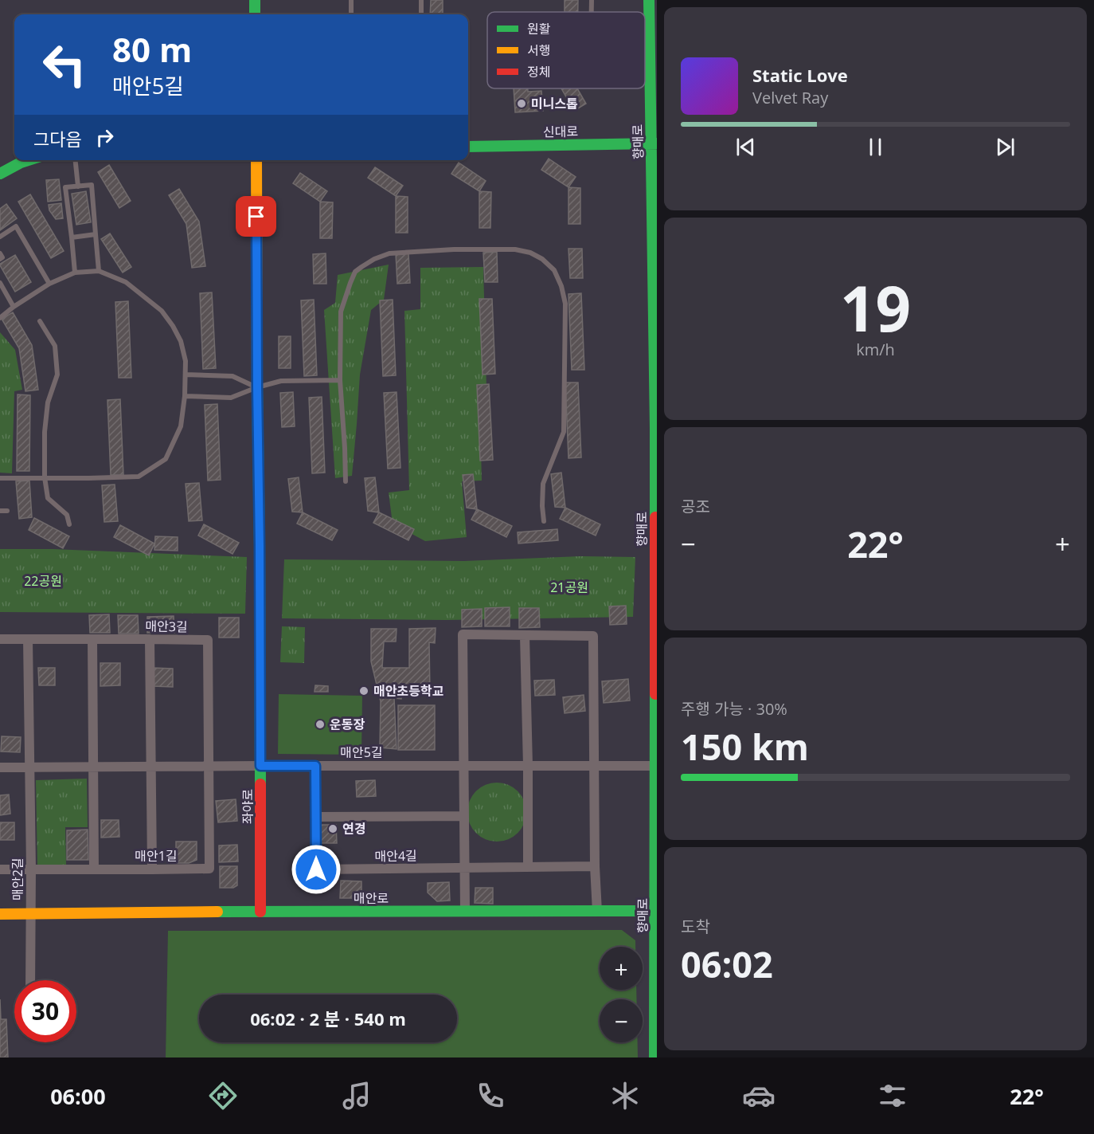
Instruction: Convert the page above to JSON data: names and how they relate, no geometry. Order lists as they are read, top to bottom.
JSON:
{
  "streets": {
    "street": [
      "신대로",
      "향매로",
      "매안3길",
      "매안5길",
      "좌야로",
      "매안1길",
      "매안4길",
      "매안2길",
      "매안로"
    ]
  },
  "crossings": [
    ["신대로", "향매로"],
    ["향매로", "매안5길"],
    ["향매로", "매안로"],
    ["매안3길", "매안1길"],
    ["매안3길", "매안2길"],
    ["매안5길", "좌야로"],
    ["매안5길", "매안4길"],
    ["좌야로", "매안로"],
    ["매안1길", "매안2길"],
    ["매안2길", "매안로"]
  ],
  "parks": ["22공원", "21공원"],
  "places": [
    "미니스톱",
    "매안초등학교",
    "운동장",
    "연경"
  ],
  "legend": ["원활", "서행", "정체"],
  "page": {
    "turn": ["80 m", "매안5길"],
    "song": ["Static Love", "Velvet Ray"],
    "then": "그다음",
    "tile": [
      ["19", "km/h"],
      "공조",
      ["주행 가능 · 30%", "150 km"],
      ["도착", "06:02"]
    ],
    "heat": ["−", "22°", "+"],
    "map_buttons": ["+", "−"],
    "limit": "30",
    "trip": "06:02 · 2 분 · 540 m",
    "tabs": ["06:00", "22°"]
  }
}
